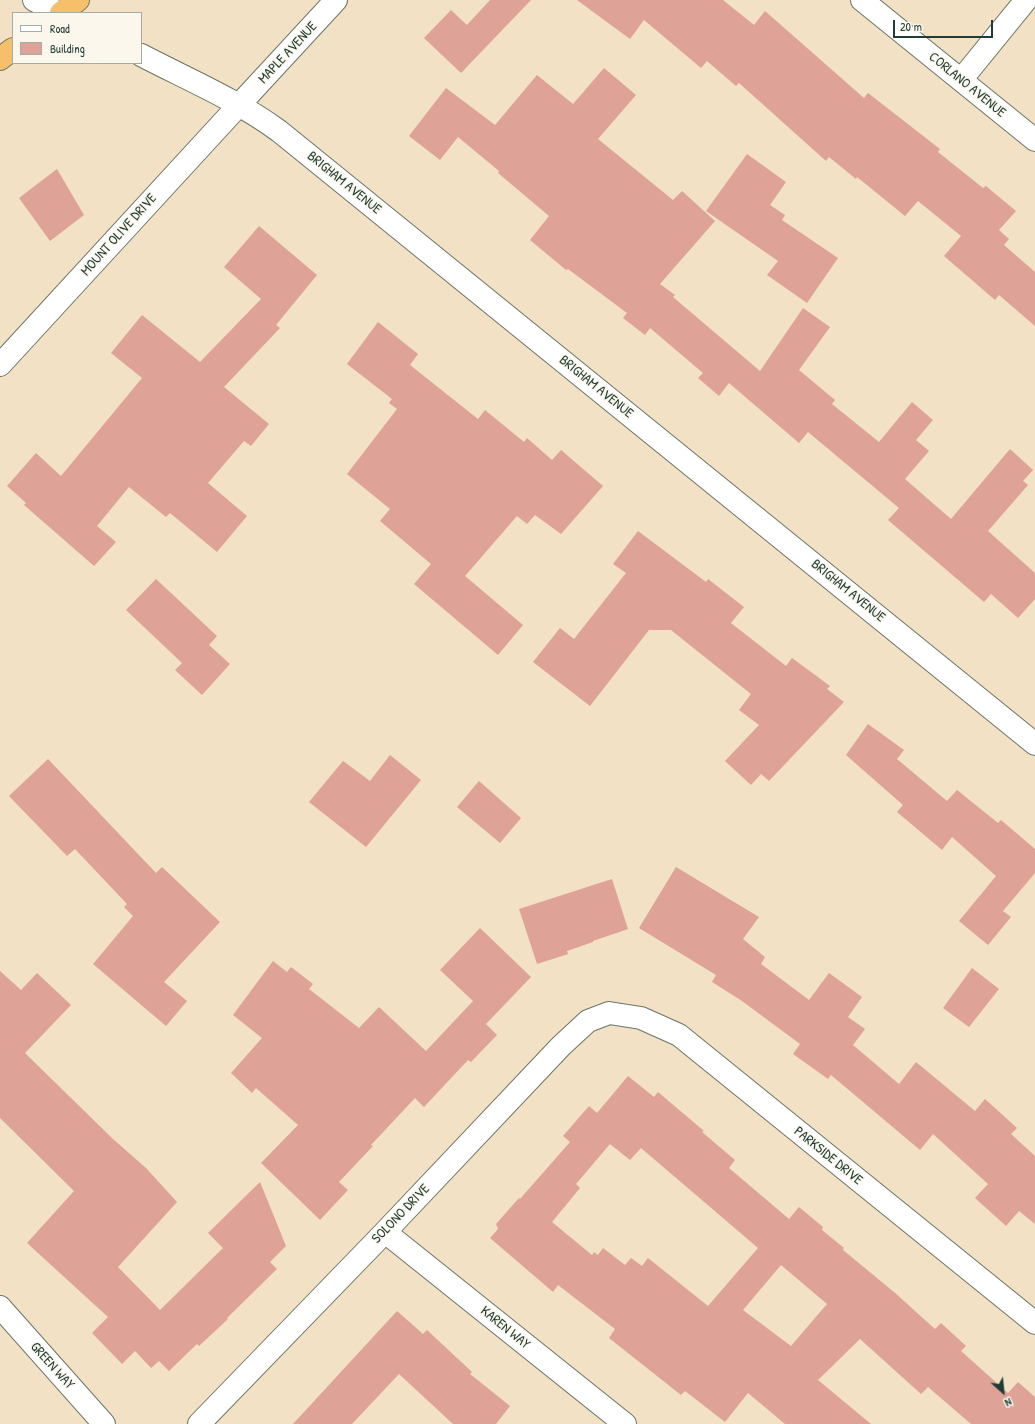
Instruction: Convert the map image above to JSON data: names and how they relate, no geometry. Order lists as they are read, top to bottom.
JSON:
{
  "streets": {
    "street": [
      "MAPLE AVENUE",
      "CORLANO AVENUE",
      "BRIGHAM AVENUE",
      "MOUNT OLIVE DRIVE",
      "PARKSIDE DRIVE",
      "SOLONO DRIVE",
      "KAREN WAY",
      "GREEN WAY"
    ]
  },
  "crossings": [
    ["MAPLE AVENUE", "BRIGHAM AVENUE"],
    ["MAPLE AVENUE", "MOUNT OLIVE DRIVE"],
    ["BRIGHAM AVENUE", "MOUNT OLIVE DRIVE"],
    ["PARKSIDE DRIVE", "SOLONO DRIVE"],
    ["SOLONO DRIVE", "KAREN WAY"]
  ],
  "legend": ["Road", "Building"],
  "scale_bar": "20 m",
  "north": "bottom right"
}
